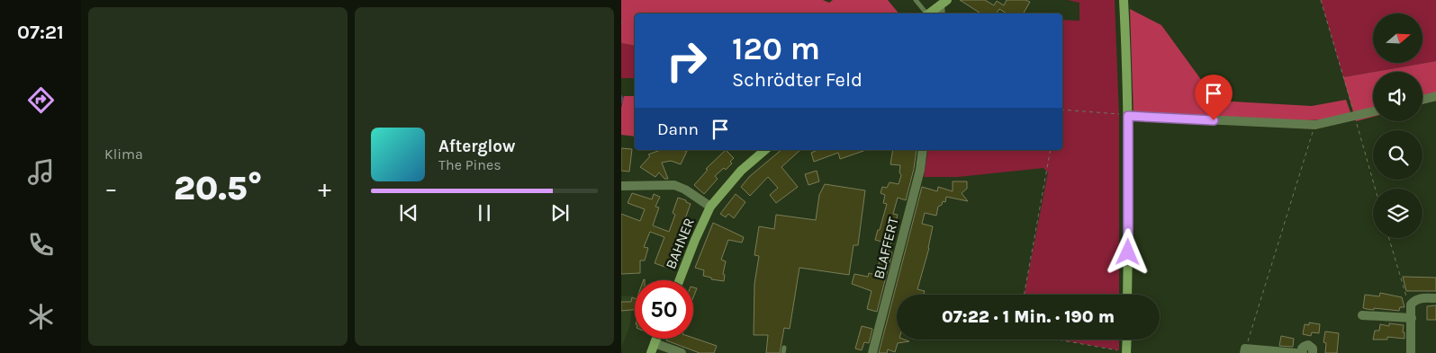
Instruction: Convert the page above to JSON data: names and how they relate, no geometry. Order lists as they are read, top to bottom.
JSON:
{
  "streets": {
    "main road": ["BAHNER"],
    "street": ["BLAFFERT"]
  },
  "north": "right",
  "page": {
    "tabs": "07:21",
    "tile": "Klima",
    "turn": ["120 m", "Schrödter Feld"],
    "then": "Dann",
    "song": ["Afterglow", "The Pines"],
    "heat": ["−", "20.5°", "+"],
    "limit": "50",
    "trip": "07:22 · 1 Min. · 190 m"
  }
}
